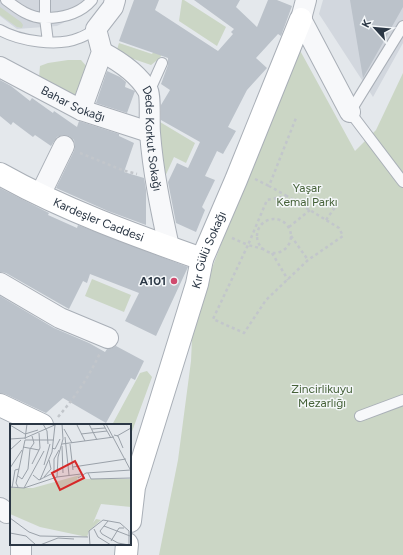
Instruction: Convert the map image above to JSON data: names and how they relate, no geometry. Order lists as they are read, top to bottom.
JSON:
{
  "streets": {
    "main road": ["Kardeşler Caddesi", "Kır Gülü Sokağı"],
    "street": ["Bahar Sokağı", "Dede Korkut Sokağı"]
  },
  "crossings": [
    ["Bahar Sokağı", "Dede Korkut Sokağı"],
    ["Dede Korkut Sokağı", "Kardeşler Caddesi"],
    ["Kardeşler Caddesi", "Kır Gülü Sokağı"]
  ],
  "parks": ["Yaşar Kemal Parkı", "Zincirlikuyu Mezarlığı"],
  "places": ["A101"],
  "north": "top left"
}
